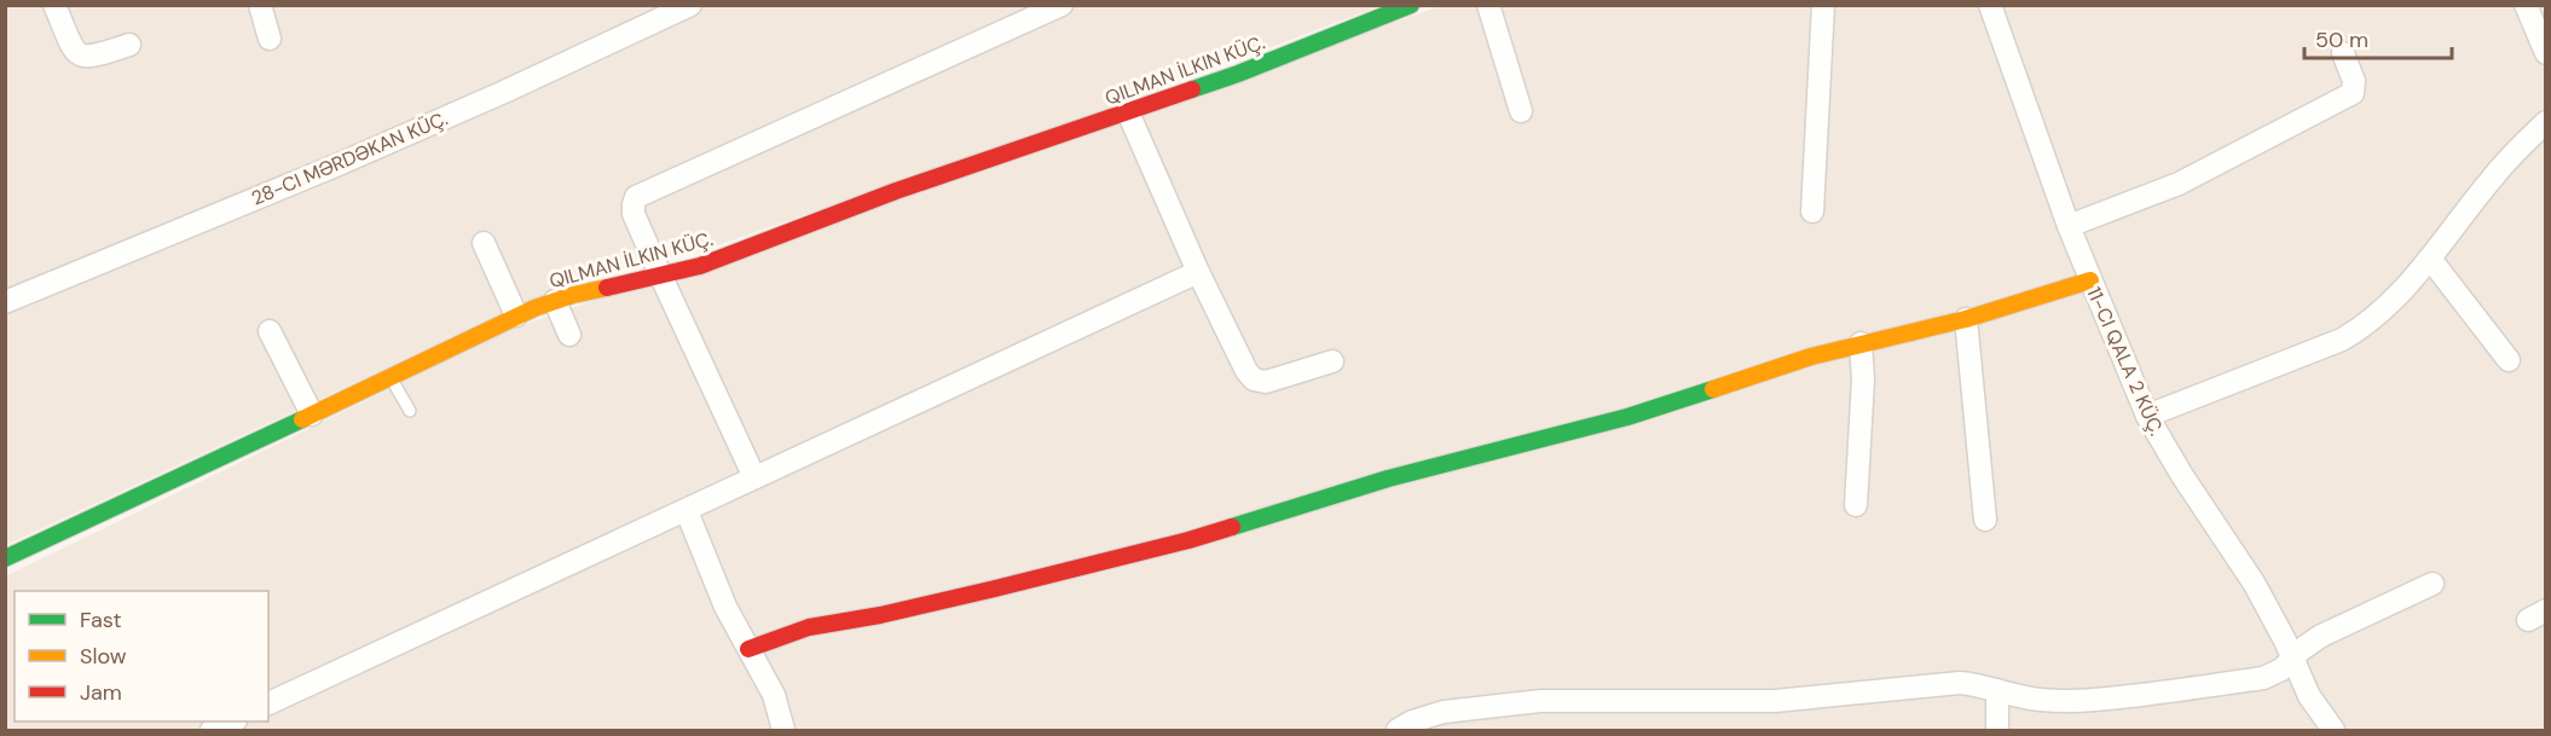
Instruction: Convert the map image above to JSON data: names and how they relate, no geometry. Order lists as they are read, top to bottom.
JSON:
{
  "streets": {
    "street": ["28-CI MƏRDƏKAN KÜÇ.", "11-CI QALA 2 KÜÇ."]
  },
  "legend": ["Fast", "Slow", "Jam"],
  "scale_bar": "50 m"
}
